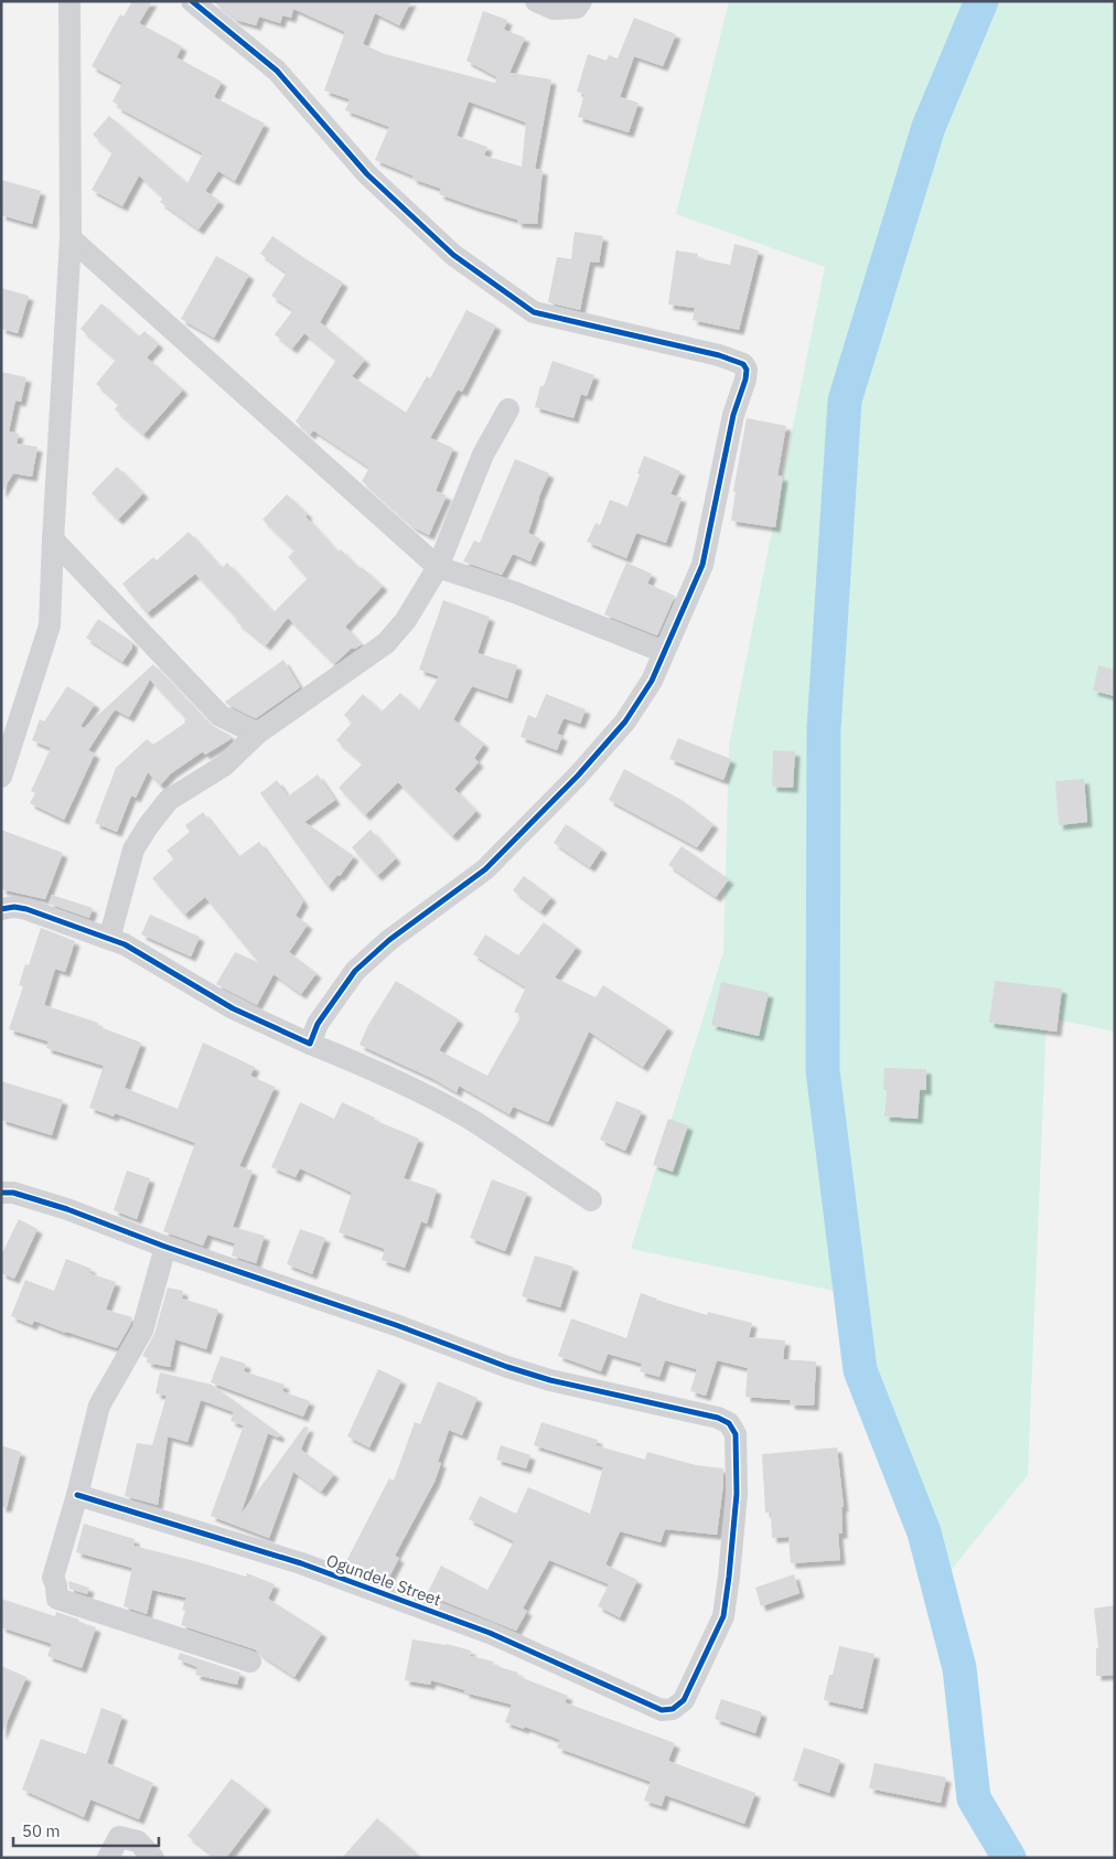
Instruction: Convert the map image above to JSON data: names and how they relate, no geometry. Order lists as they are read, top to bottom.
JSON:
{
  "streets": {
    "street": ["Ogundele Street"]
  },
  "scale_bar": "50 m"
}
